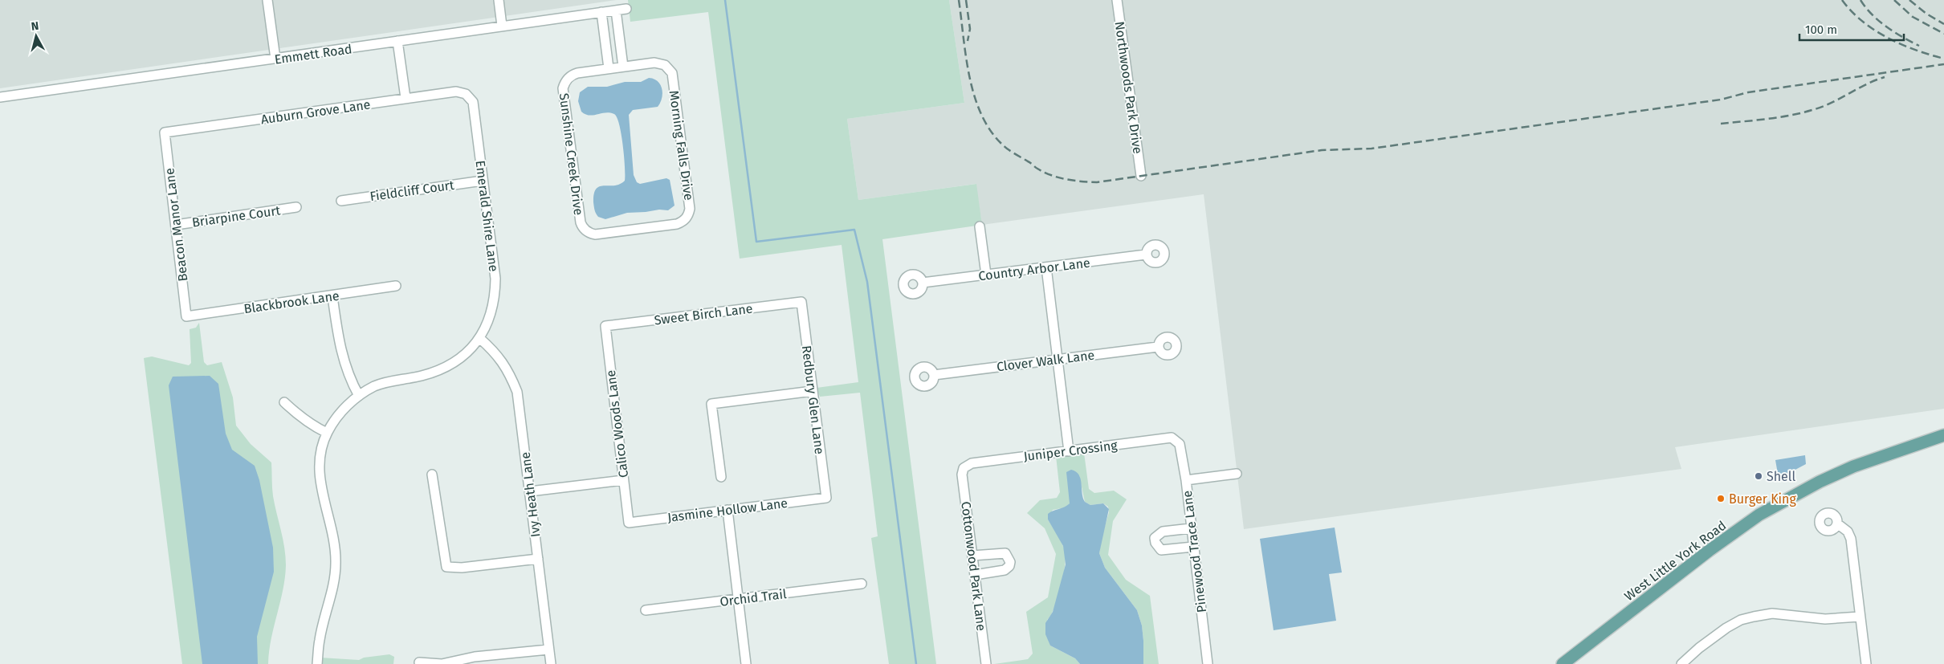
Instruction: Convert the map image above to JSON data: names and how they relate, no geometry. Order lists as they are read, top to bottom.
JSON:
{
  "streets": {
    "main road": ["West Little York Road"],
    "street": [
      "Emmett Road",
      "Northwoods Park Drive",
      "Auburn Grove Lane",
      "Morning Falls Drive",
      "Sunshine Creek Drive",
      "Fieldcliff Court",
      "Briarpine Court",
      "Emerald Shire Lane",
      "Beacon Manor Lane",
      "Country Arbor Lane",
      "Blackbrook Lane",
      "Sweet Birch Lane",
      "Clover Walk Lane",
      "Redbury Glen Lane",
      "Calico Woods Lane",
      "Juniper Crossing",
      "Ivy Heath Lane",
      "Jasmine Hollow Lane",
      "Pinewood Trace Lane",
      "Cottonwood Park Lane",
      "Orchid Trail"
    ]
  },
  "crossings": [
    ["Auburn Grove Lane", "Emerald Shire Lane"],
    ["Auburn Grove Lane", "Beacon Manor Lane"],
    ["Morning Falls Drive", "Sunshine Creek Drive"],
    ["Fieldcliff Court", "Emerald Shire Lane"],
    ["Briarpine Court", "Beacon Manor Lane"],
    ["Emerald Shire Lane", "Ivy Heath Lane"],
    ["Beacon Manor Lane", "Blackbrook Lane"],
    ["Sweet Birch Lane", "Redbury Glen Lane"],
    ["Sweet Birch Lane", "Calico Woods Lane"],
    ["Redbury Glen Lane", "Jasmine Hollow Lane"],
    ["Calico Woods Lane", "Jasmine Hollow Lane"],
    ["Juniper Crossing", "Pinewood Trace Lane"],
    ["Juniper Crossing", "Cottonwood Park Lane"]
  ],
  "places": ["Shell", "Burger King"],
  "scale_bar": "100 m",
  "north": "top"
}
